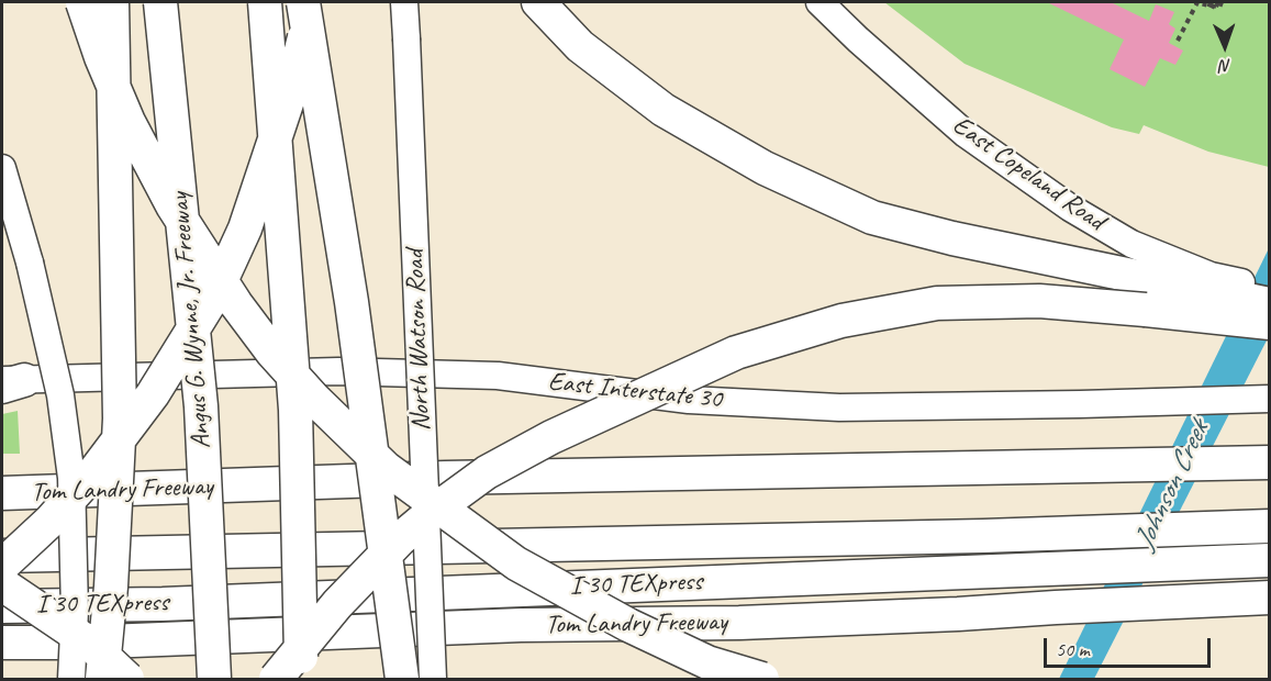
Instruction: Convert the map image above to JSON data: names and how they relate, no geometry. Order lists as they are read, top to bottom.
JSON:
{
  "streets": {
    "highway": ["Angus G. Wynne, Jr. Freeway", "Tom Landry Freeway", "I 30 TEXpress"],
    "main road": ["East Copeland Road", "North Watson Road", "East Interstate 30"]
  },
  "water": ["Johnson Creek"],
  "scale_bar": "50 m",
  "north": "bottom"
}
